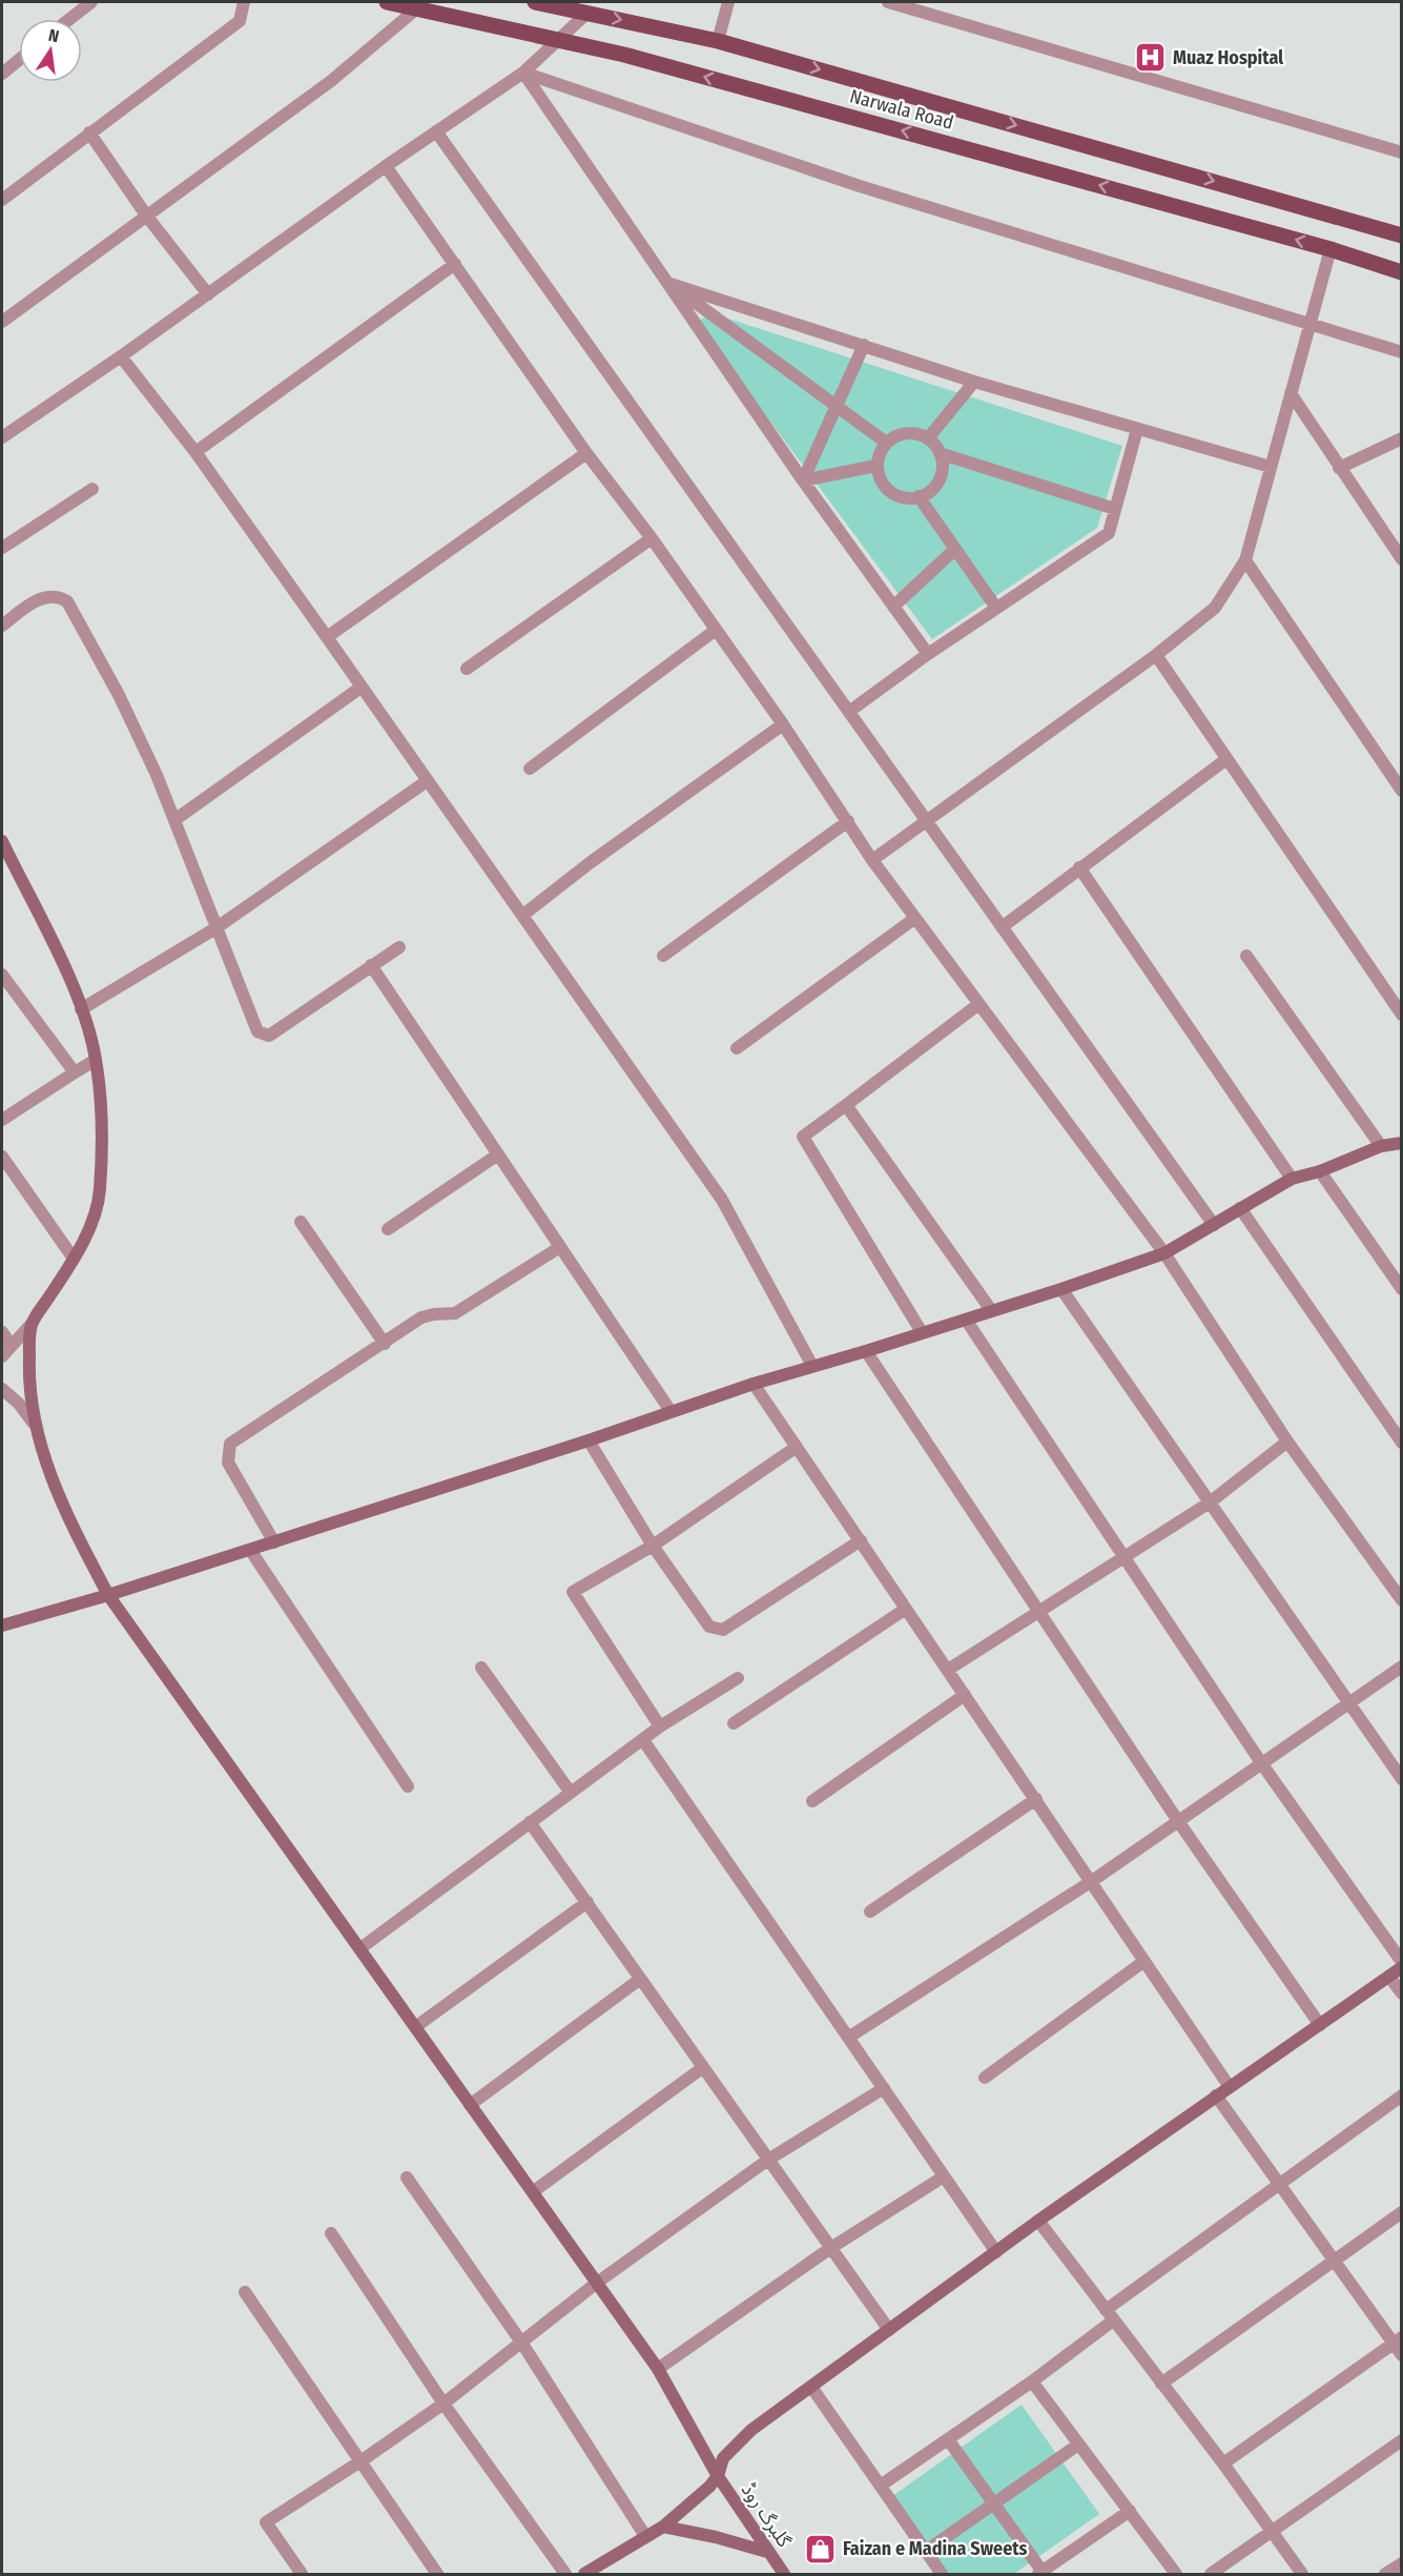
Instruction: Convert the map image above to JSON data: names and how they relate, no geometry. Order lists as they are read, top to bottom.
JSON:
{
  "streets": {
    "main road": ["Narwala Road"],
    "street": ["گلبرگ روڈ"]
  },
  "places": {
    "hospital": ["Muaz Hospital"],
    "shop": ["Faizan e Madina Sweets"]
  },
  "north": "top"
}
